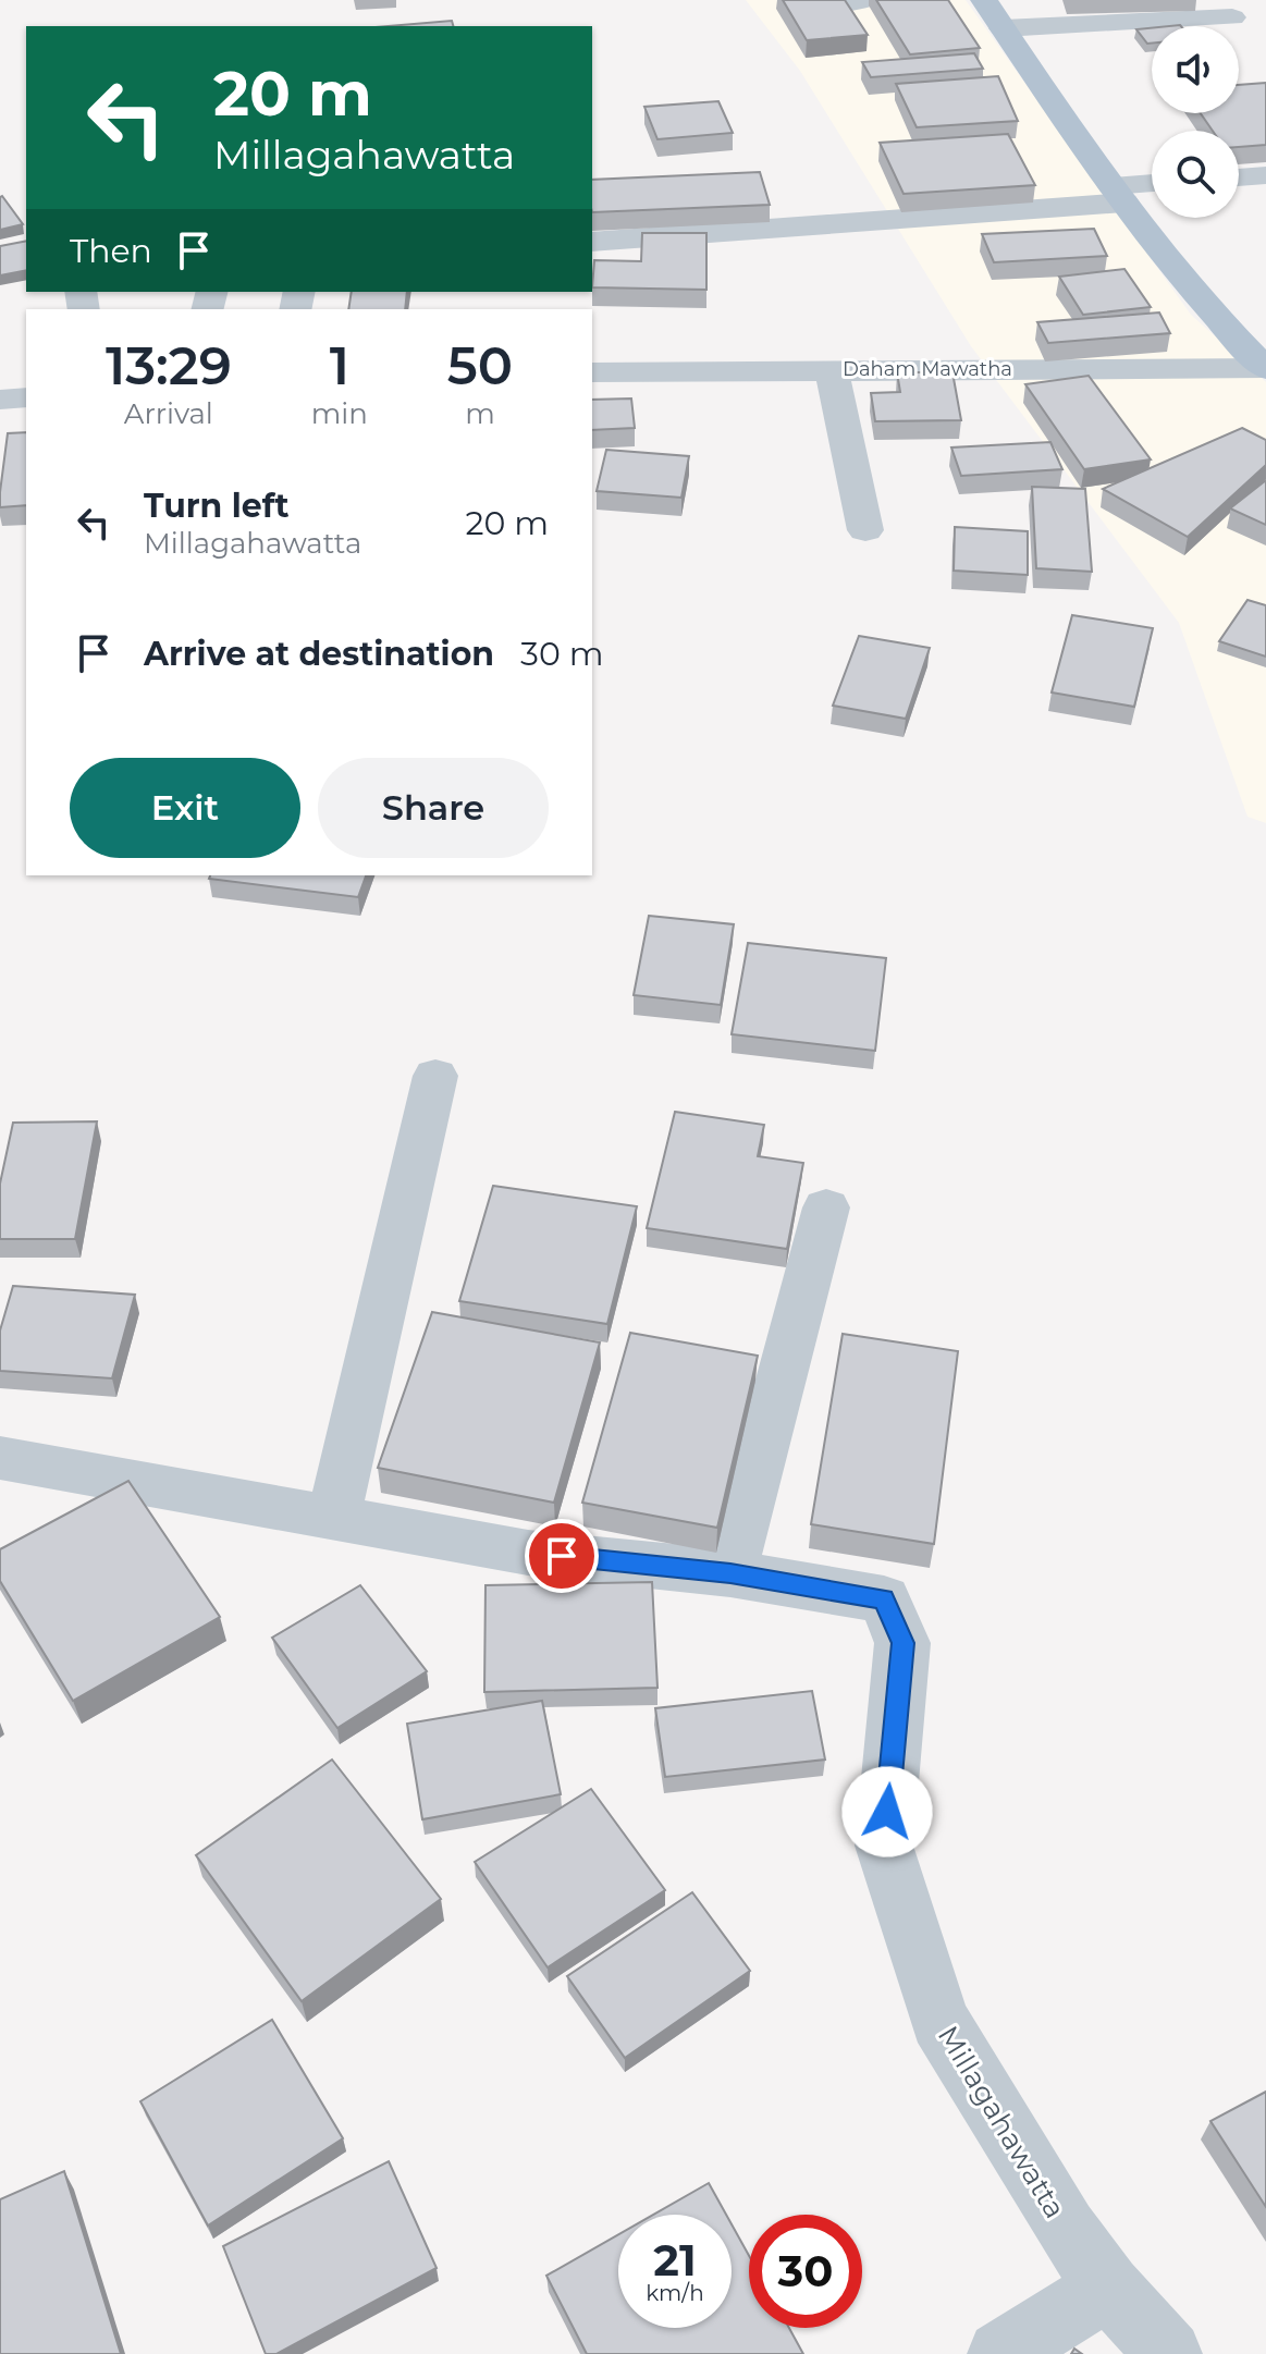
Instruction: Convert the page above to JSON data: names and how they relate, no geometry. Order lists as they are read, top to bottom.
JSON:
{
  "streets": {
    "street": ["Daham Mawatha", "Millagahawatta"]
  },
  "page": {
    "turn": ["20 m", "Millagahawatta"],
    "then": "Then",
    "eta": [
      "13:29",
      "Arrival",
      "1",
      "min",
      "50",
      "m"
    ],
    "list": [
      {
        "name": "Turn left",
        "note": "Millagahawatta",
        "value": "20 m"
      },
      {
        "name": "Arrive at destination",
        "value": "30 m"
      }
    ],
    "buttons": ["Exit", "Share"],
    "speed": "21 km/h",
    "limit": "30"
  }
}
